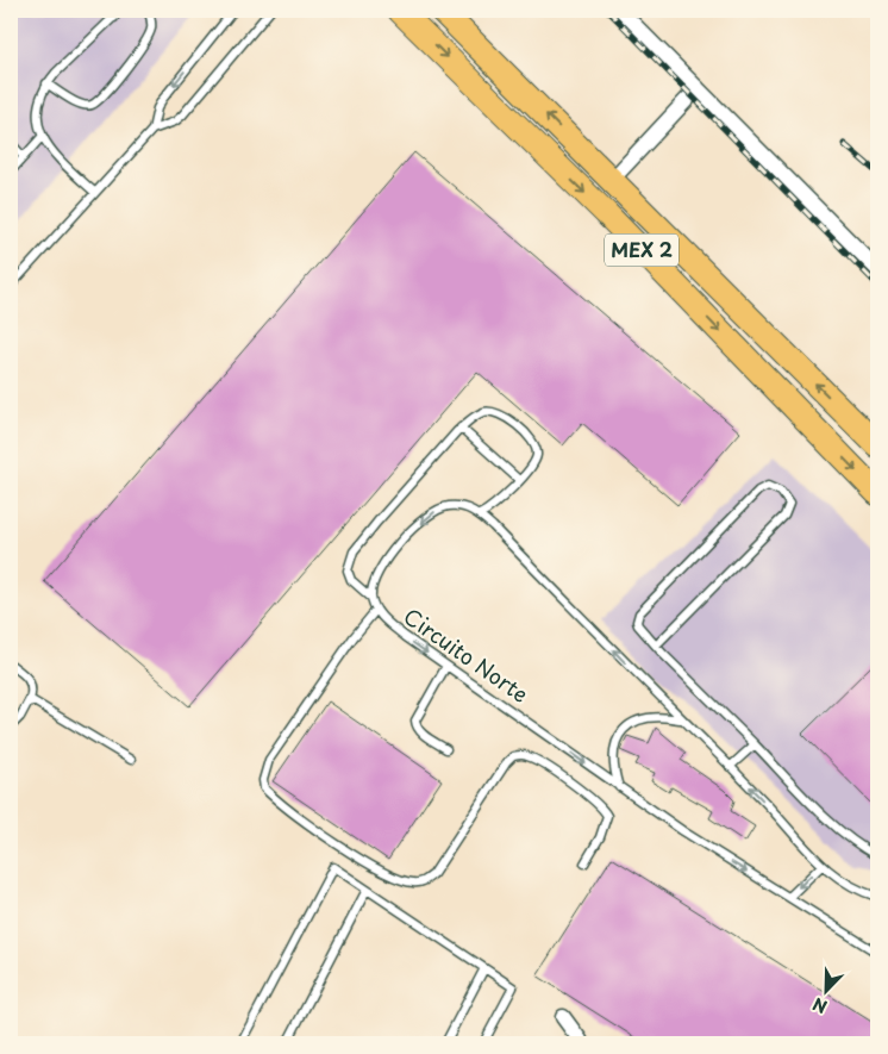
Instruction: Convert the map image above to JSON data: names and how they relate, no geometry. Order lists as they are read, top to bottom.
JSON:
{
  "streets": {
    "main road": ["MEX 2"],
    "lane": ["Circuito Norte"]
  },
  "one_way": ["Circuito Norte"],
  "north": "bottom left"
}
